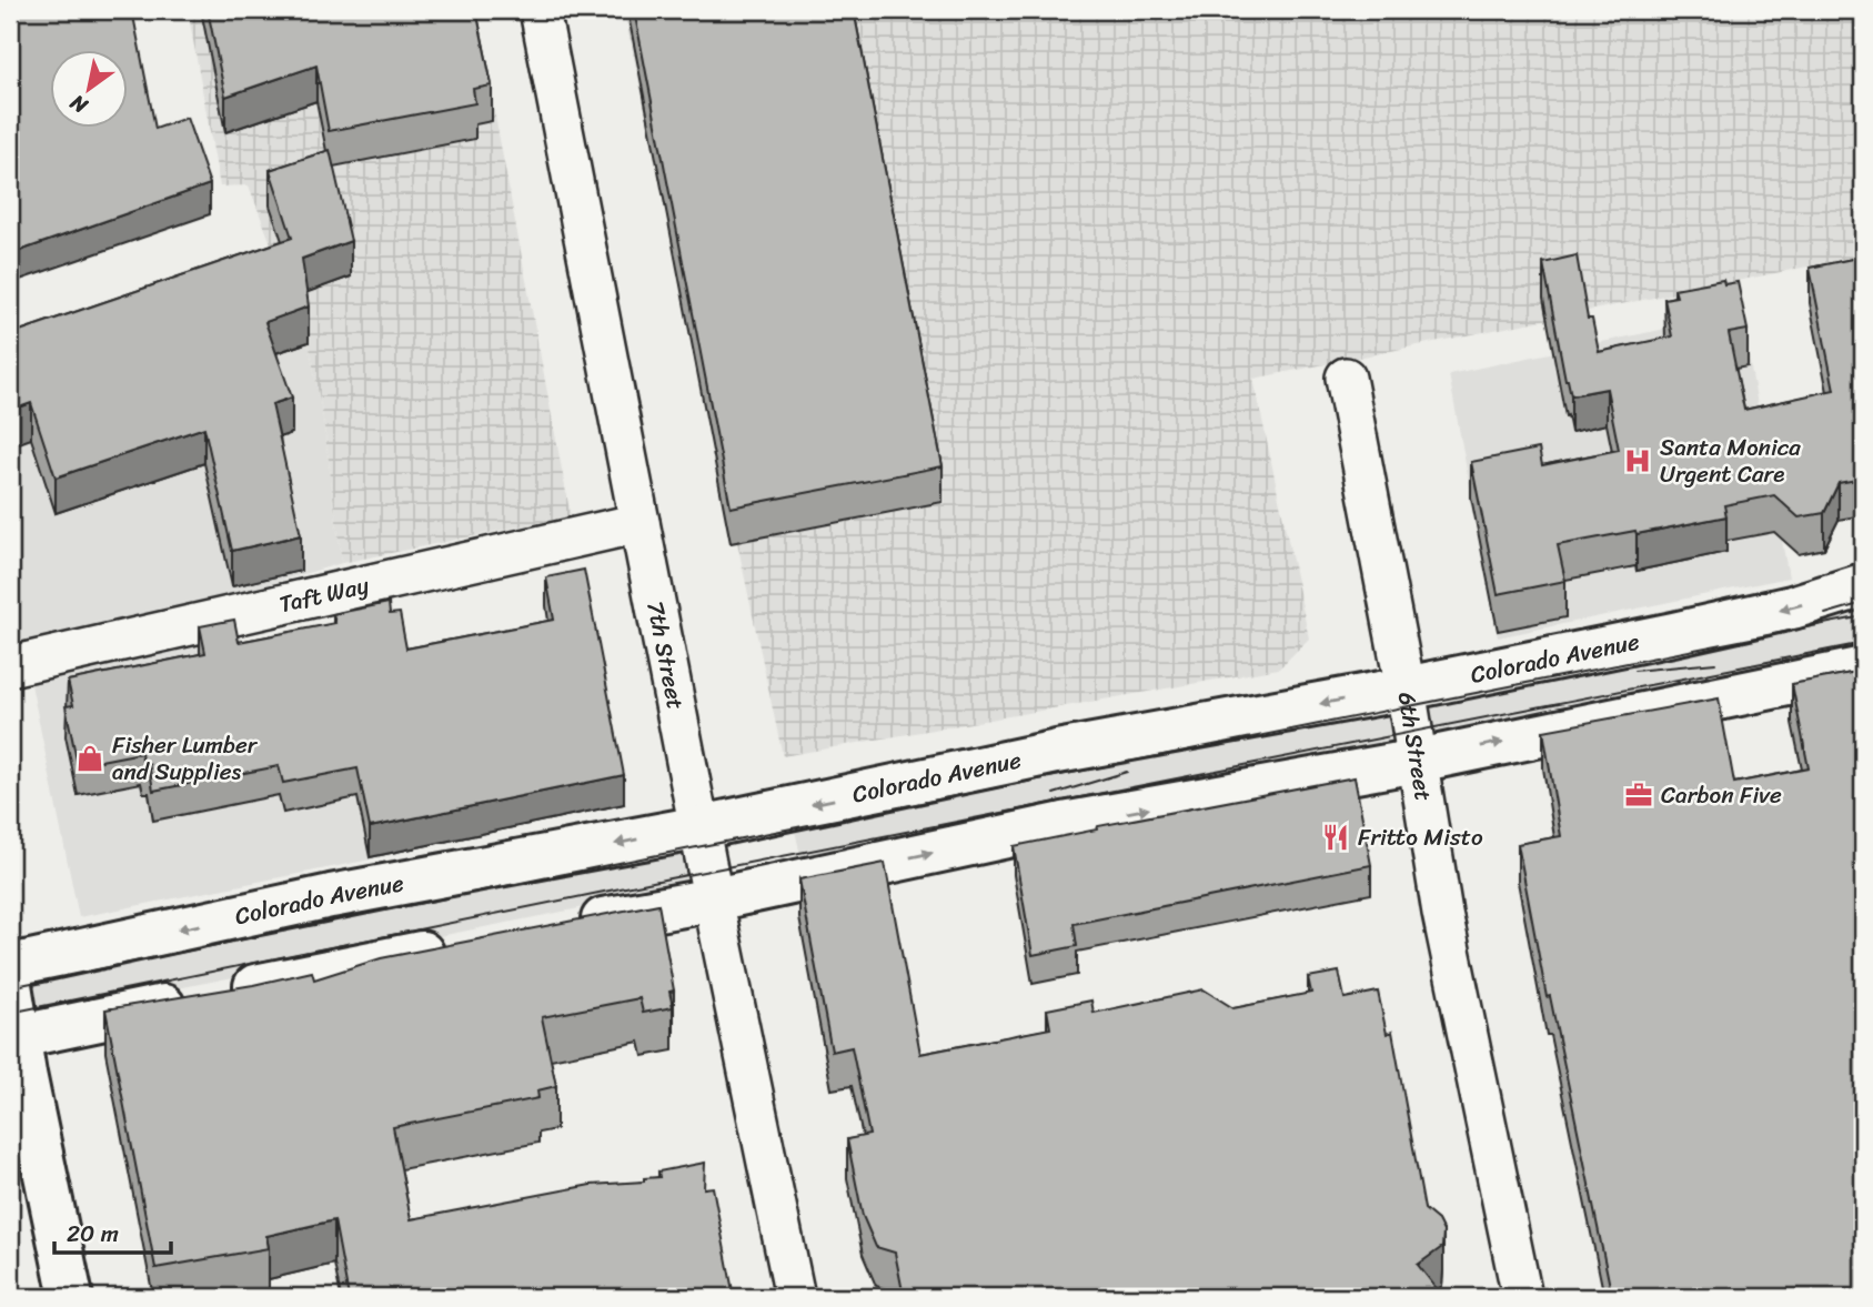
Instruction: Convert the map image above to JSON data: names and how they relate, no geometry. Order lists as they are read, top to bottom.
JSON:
{
  "streets": {
    "main road": ["Colorado Avenue"],
    "street": ["Taft Way", "7th Street", "6th Street"]
  },
  "crossings": [
    ["Taft Way", "7th Street"],
    ["7th Street", "Colorado Avenue"],
    ["Colorado Avenue", "6th Street"]
  ],
  "places": {
    "hospital": ["Santa Monica Urgent Care"],
    "shop": ["Fisher Lumber and Supplies"],
    "office": ["Carbon Five"],
    "restaurant": ["Fritto Misto"]
  },
  "scale_bar": "20 m",
  "north": "bottom left"
}
